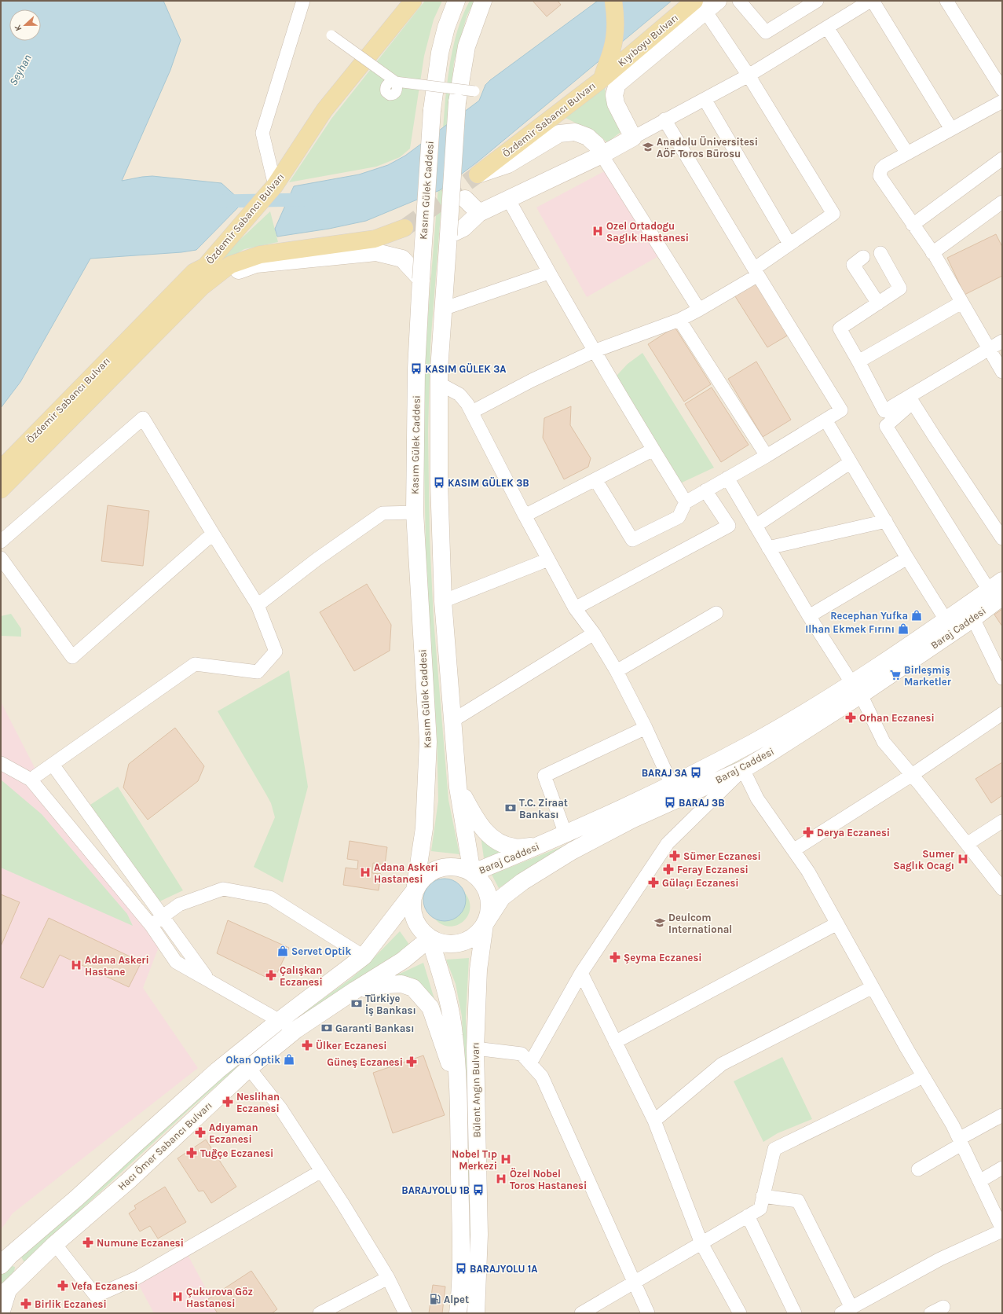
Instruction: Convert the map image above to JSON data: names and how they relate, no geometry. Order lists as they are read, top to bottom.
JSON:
{
  "streets": {
    "main road": [
      "Kıyıboyu Bulvarı",
      "Özdemir Sabancı Bulvarı",
      "Kasım Gülek Caddesi",
      "Baraj Caddesi",
      "Bülent Angın Bulvarı",
      "Hacı Ömer Sabancı Bulvarı"
    ]
  },
  "crossings": [
    ["Kıyıboyu Bulvarı", "Özdemir Sabancı Bulvarı"],
    ["Kasım Gülek Caddesi", "Baraj Caddesi"],
    ["Kasım Gülek Caddesi", "Bülent Angın Bulvarı"],
    ["Kasım Gülek Caddesi", "Hacı Ömer Sabancı Bulvarı"],
    ["Baraj Caddesi", "Bülent Angın Bulvarı"],
    ["Baraj Caddesi", "Hacı Ömer Sabancı Bulvarı"],
    ["Bülent Angın Bulvarı", "Hacı Ömer Sabancı Bulvarı"]
  ],
  "water": ["Seyhan"],
  "places": {
    "school or university": ["Anadolu Üniversitesi AÖF Toros Bürosu", "Deulcom International"],
    "hospital": [
      "Ozel Ortadogu Saglık Hastanesi",
      "Sumer Saglık Ocagı",
      "Adana Askeri Hastanesi",
      "Adana Askeri Hastane",
      "Nobel Tıp Merkezi",
      "Özel Nobel Toros Hastanesi",
      "Çukurova Göz Hastanesi"
    ],
    "bus stop": [
      "KASIM GÜLEK 3A",
      "KASIM GÜLEK 3B",
      "BARAJ 3A",
      "BARAJ 3B",
      "BARAJYOLU 1B",
      "BARAJYOLU 1A"
    ],
    "shop": [
      "Recephan Yufka",
      "Ilhan Ekmek Fırını",
      "Servet Optik",
      "Okan Optik"
    ],
    "supermarket": ["Birleşmiş Marketler"],
    "pharmacy": [
      "Orhan Eczanesi",
      "Derya Eczanesi",
      "Sümer Eczanesi",
      "Feray Eczanesi",
      "Gülaçı Eczanesi",
      "Şeyma Eczanesi",
      "Çalışkan Eczanesi",
      "Ülker Eczanesi",
      "Güneş Eczanesi",
      "Neslihan Eczanesi",
      "Adıyaman Eczanesi",
      "Tuğçe Eczanesi",
      "Numune Eczanesi",
      "Vefa Eczanesi",
      "Birlik Eczanesi"
    ],
    "bank": ["T.C. Ziraat Bankası", "Türkiye İş Bankası", "Garanti Bankası"],
    "fuel station": ["Alpet"]
  },
  "north": "left"
}
